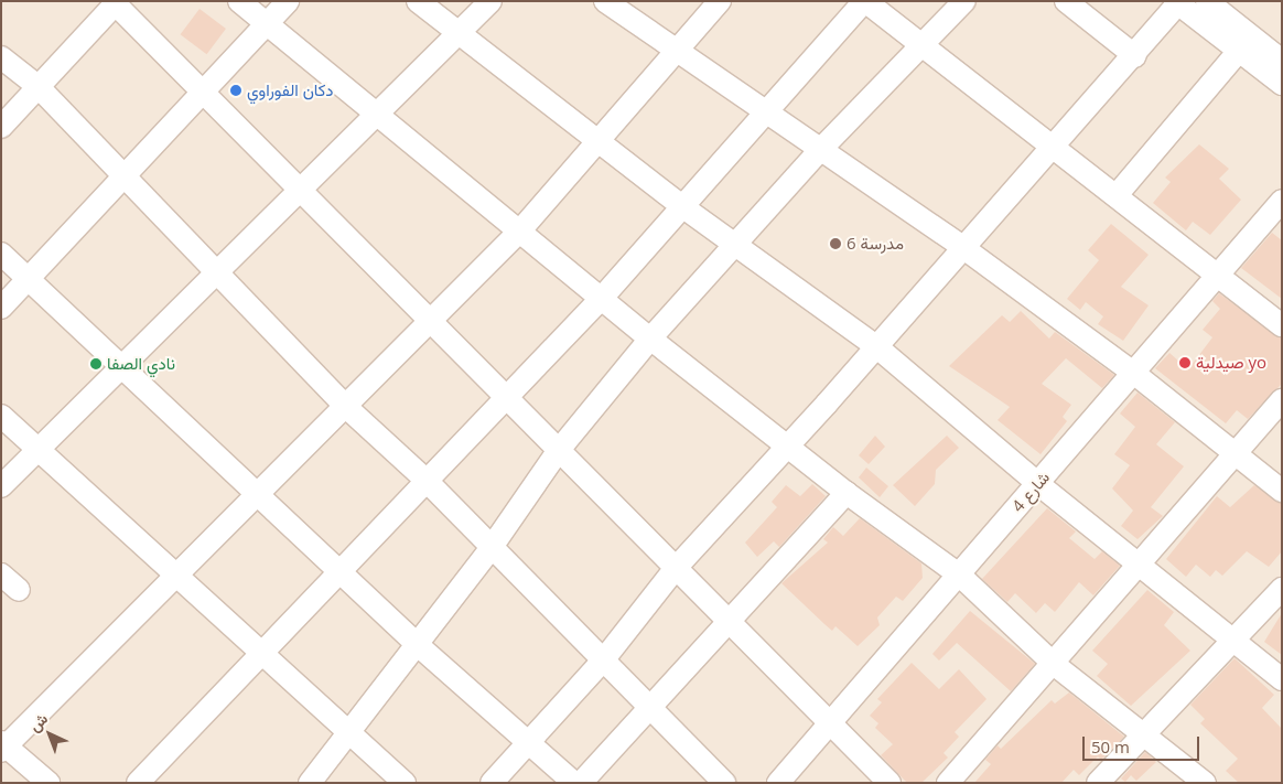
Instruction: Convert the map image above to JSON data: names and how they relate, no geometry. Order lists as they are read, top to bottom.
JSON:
{
  "streets": {
    "street": ["شارع 4"]
  },
  "places": [
    "دكان الفوراوي",
    "مدرسة 6",
    "صيدلية yo",
    "نادي الصفا"
  ],
  "scale_bar": "50 m",
  "north": "top left"
}
